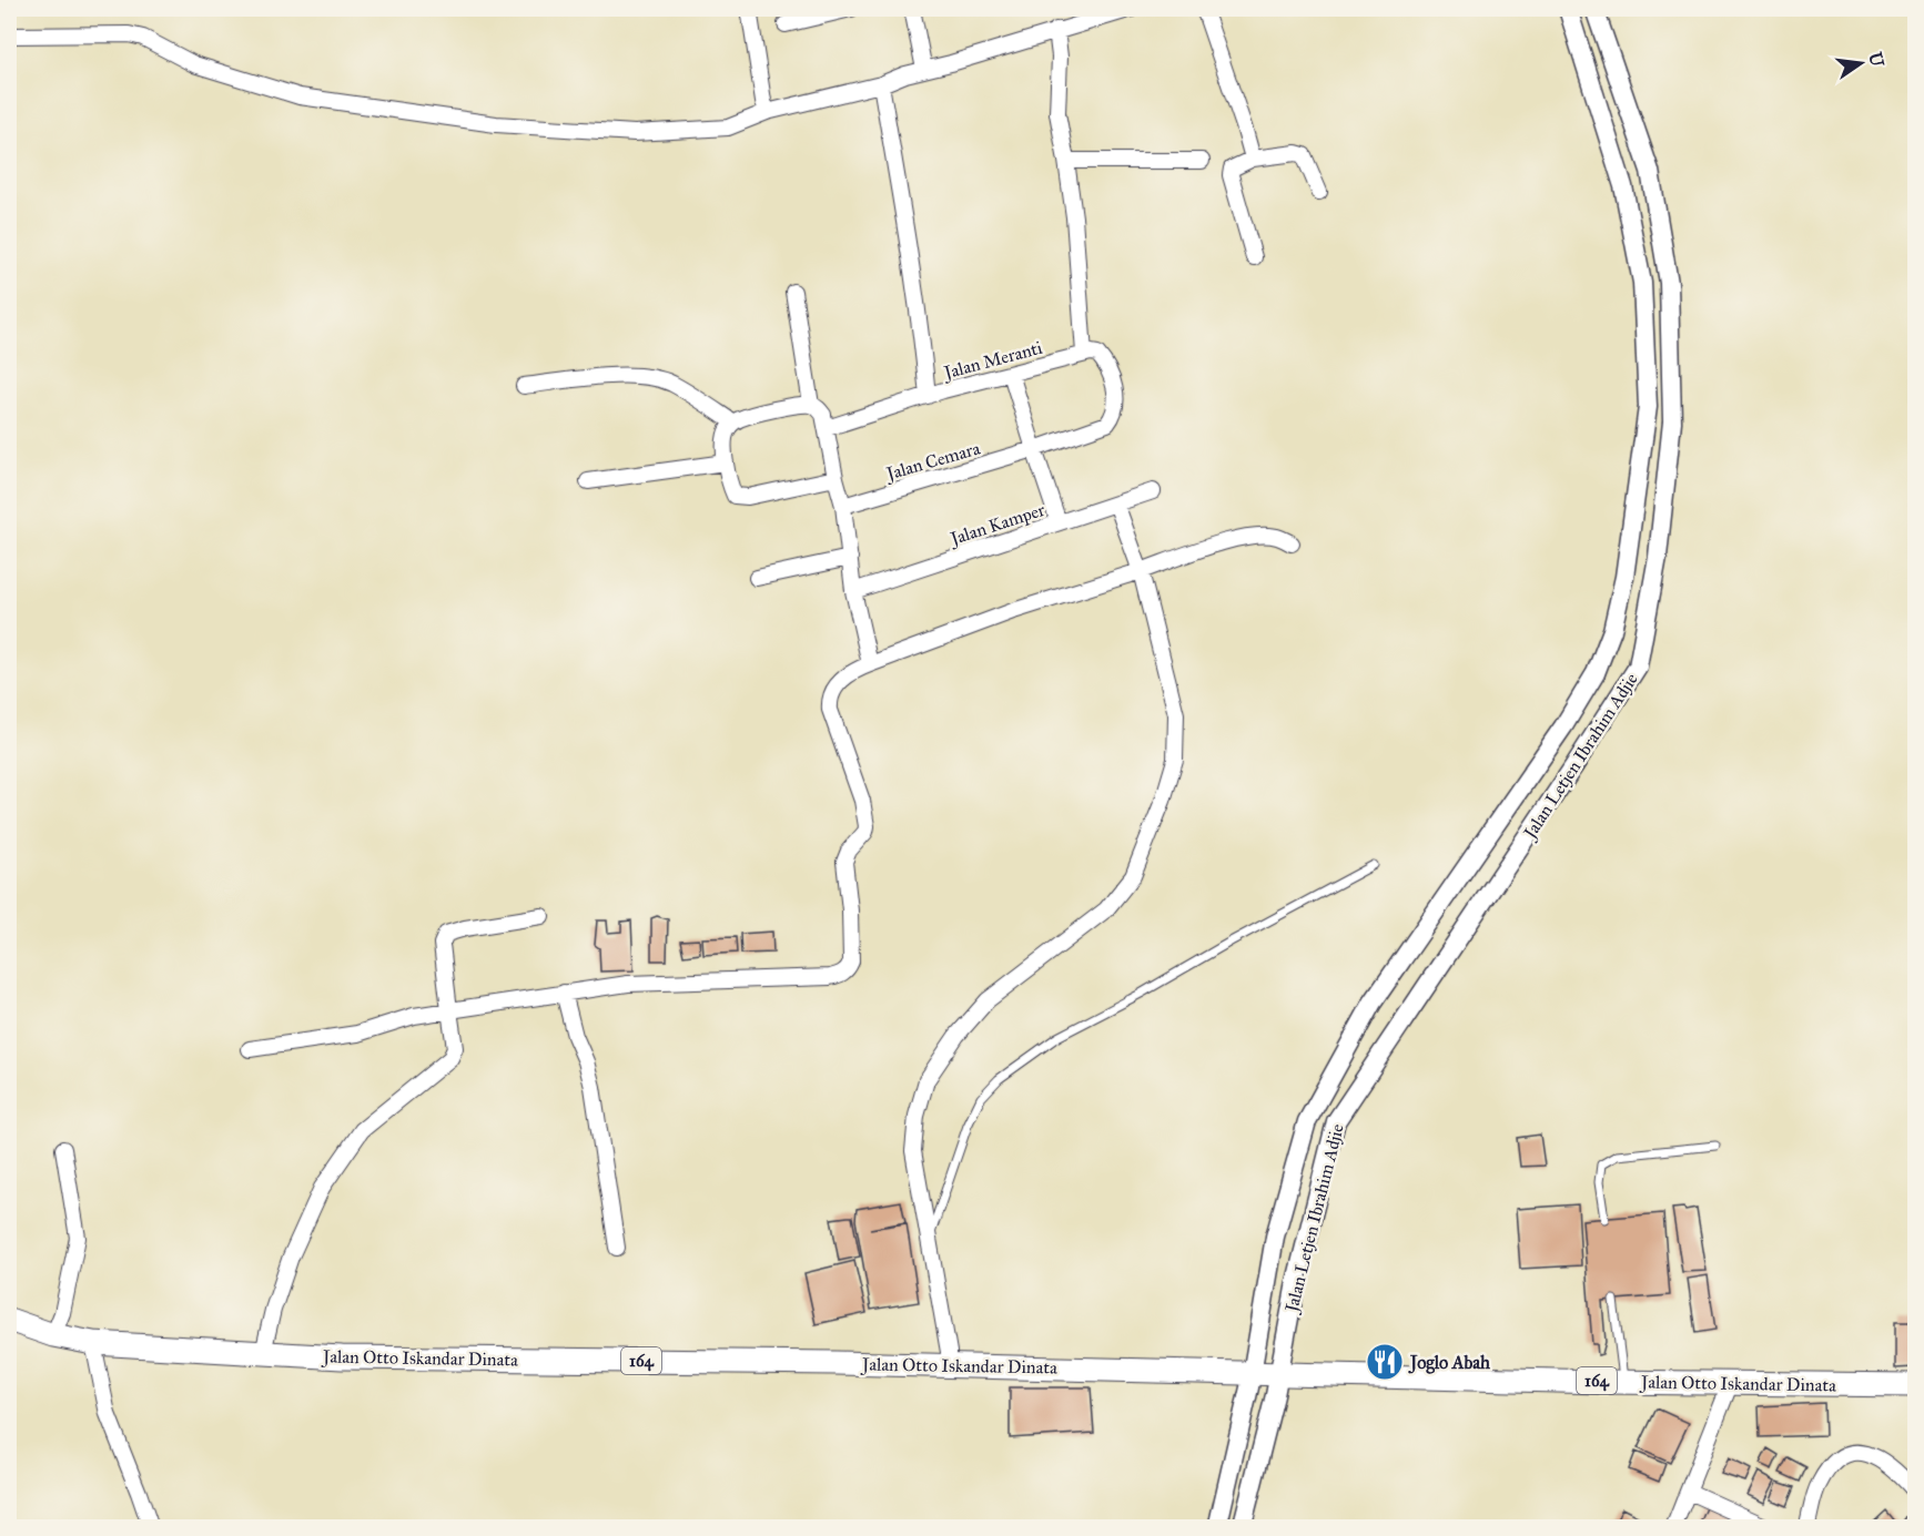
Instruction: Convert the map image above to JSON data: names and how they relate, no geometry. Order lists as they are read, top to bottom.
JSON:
{
  "streets": {
    "main road": ["Jalan Otto Iskandar Dinata", "164"],
    "street": [
      "Jalan Meranti",
      "Jalan Cemara",
      "Jalan Kamper",
      "Jalan Letjen Ibrahim Adjie"
    ]
  },
  "crossings": [
    ["Jalan Meranti", "Jalan Cemara"],
    ["Jalan Letjen Ibrahim Adjie", "Jalan Otto Iskandar Dinata"]
  ],
  "places": {
    "restaurant": ["Joglo Abah"]
  },
  "north": "right"
}
